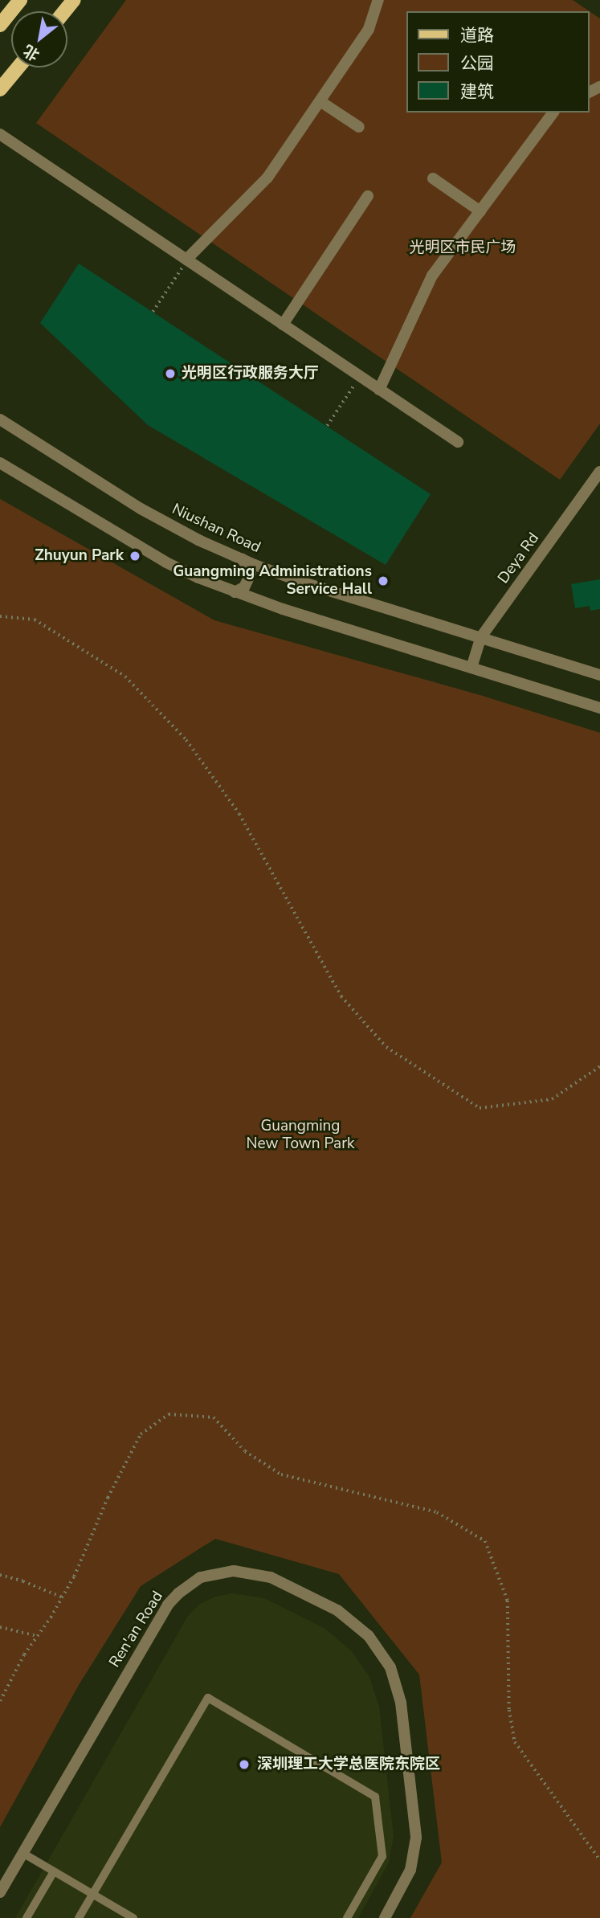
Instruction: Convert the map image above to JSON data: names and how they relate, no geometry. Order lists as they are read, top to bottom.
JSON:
{
  "streets": {
    "street": ["Niushan Road", "Deya Rd", "Ren'an Road"]
  },
  "crossings": [
    ["Niushan Road", "Deya Rd"]
  ],
  "parks": ["光明区市民广场", "Guangming New Town Park"],
  "places": [
    "光明区行政服务大厅",
    "Zhuyun Park",
    "Guangming Administrations Service Hall",
    "深圳理工大学总医院东院区"
  ],
  "legend": ["道路", "公园", "建筑"],
  "north": "bottom left"
}
